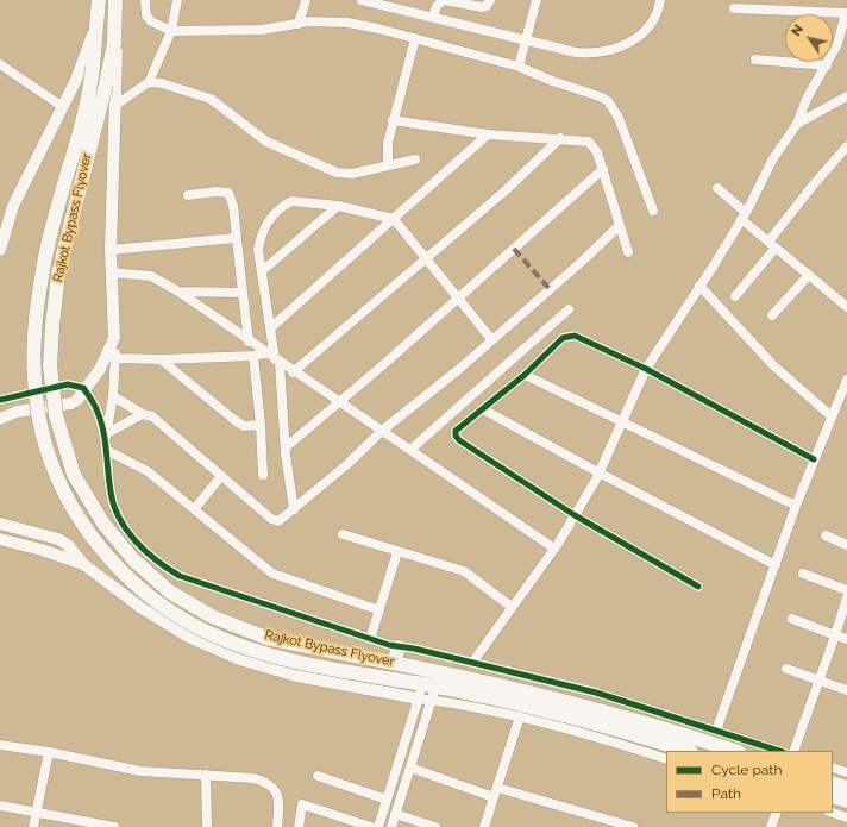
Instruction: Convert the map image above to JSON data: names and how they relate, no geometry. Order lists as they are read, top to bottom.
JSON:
{
  "streets": {
    "highway": ["Rajkot Bypass Flyover"]
  },
  "legend": ["Cycle path", "Path"],
  "north": "top left"
}
